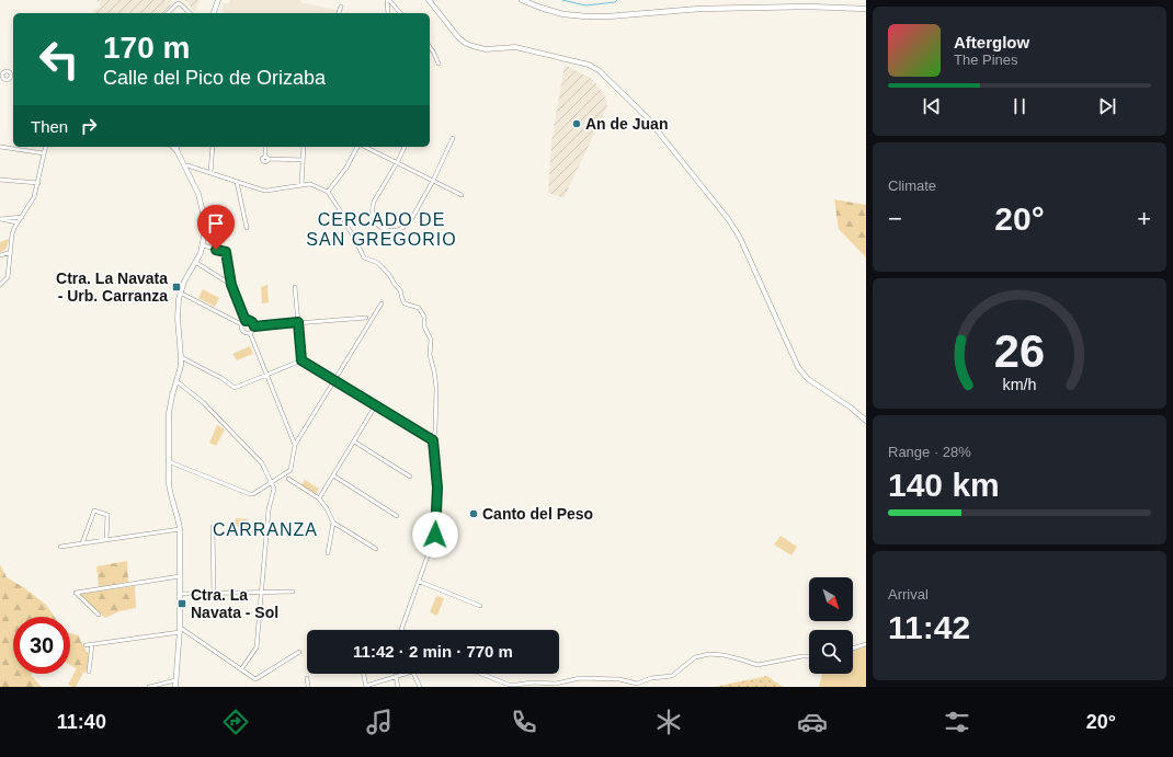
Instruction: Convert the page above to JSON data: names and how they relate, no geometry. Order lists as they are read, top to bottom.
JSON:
{
  "districts": ["CERCADO DE SAN GREGORIO", "CARRANZA"],
  "places": {
    "other": ["An de Juan", "Canto del Peso"],
    "transit": ["Ctra. La Navata - Urb. Carranza", "Ctra. La Navata - Sol"]
  },
  "north": "bottom right",
  "page": {
    "turn": ["170 m", "Calle del Pico de Orizaba"],
    "song": ["Afterglow", "The Pines"],
    "then": "Then",
    "tile": [
      "Climate",
      ["Range · 28%", "140 km"],
      ["Arrival", "11:42"]
    ],
    "heat": ["−", "20°", "+"],
    "limit": "30",
    "trip": "11:42 · 2 min · 770 m",
    "tabs": ["11:40", "20°"],
    "gauge": ["26", "km/h"]
  }
}
